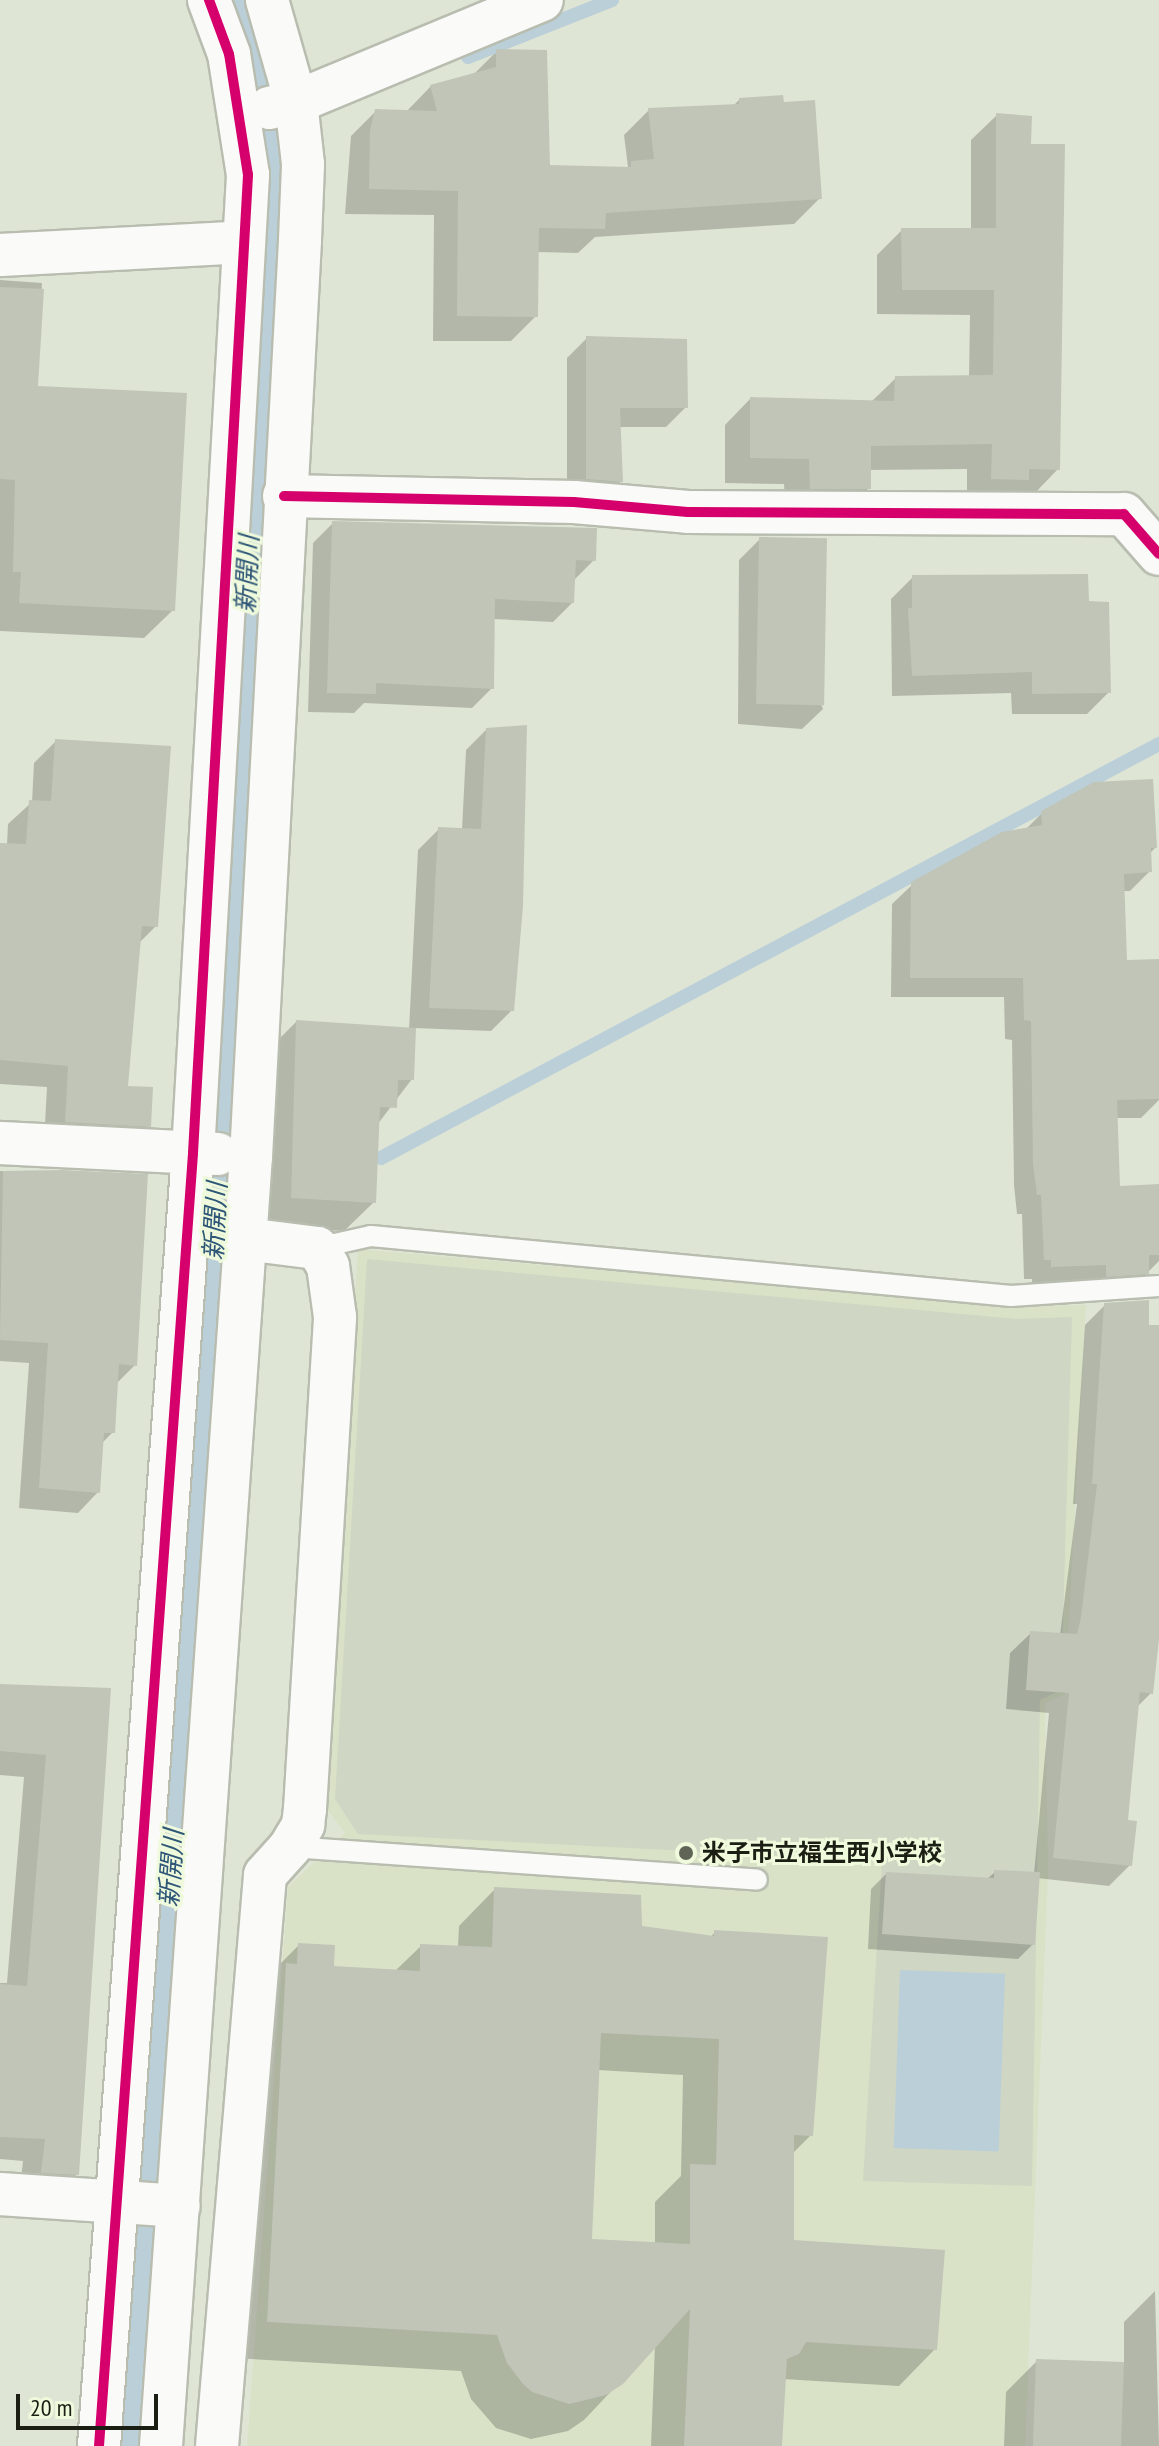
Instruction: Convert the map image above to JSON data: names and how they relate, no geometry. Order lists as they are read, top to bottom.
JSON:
{
  "water": ["新開川"],
  "places": ["米子市立福生西小学校"],
  "scale_bar": "20 m"
}
